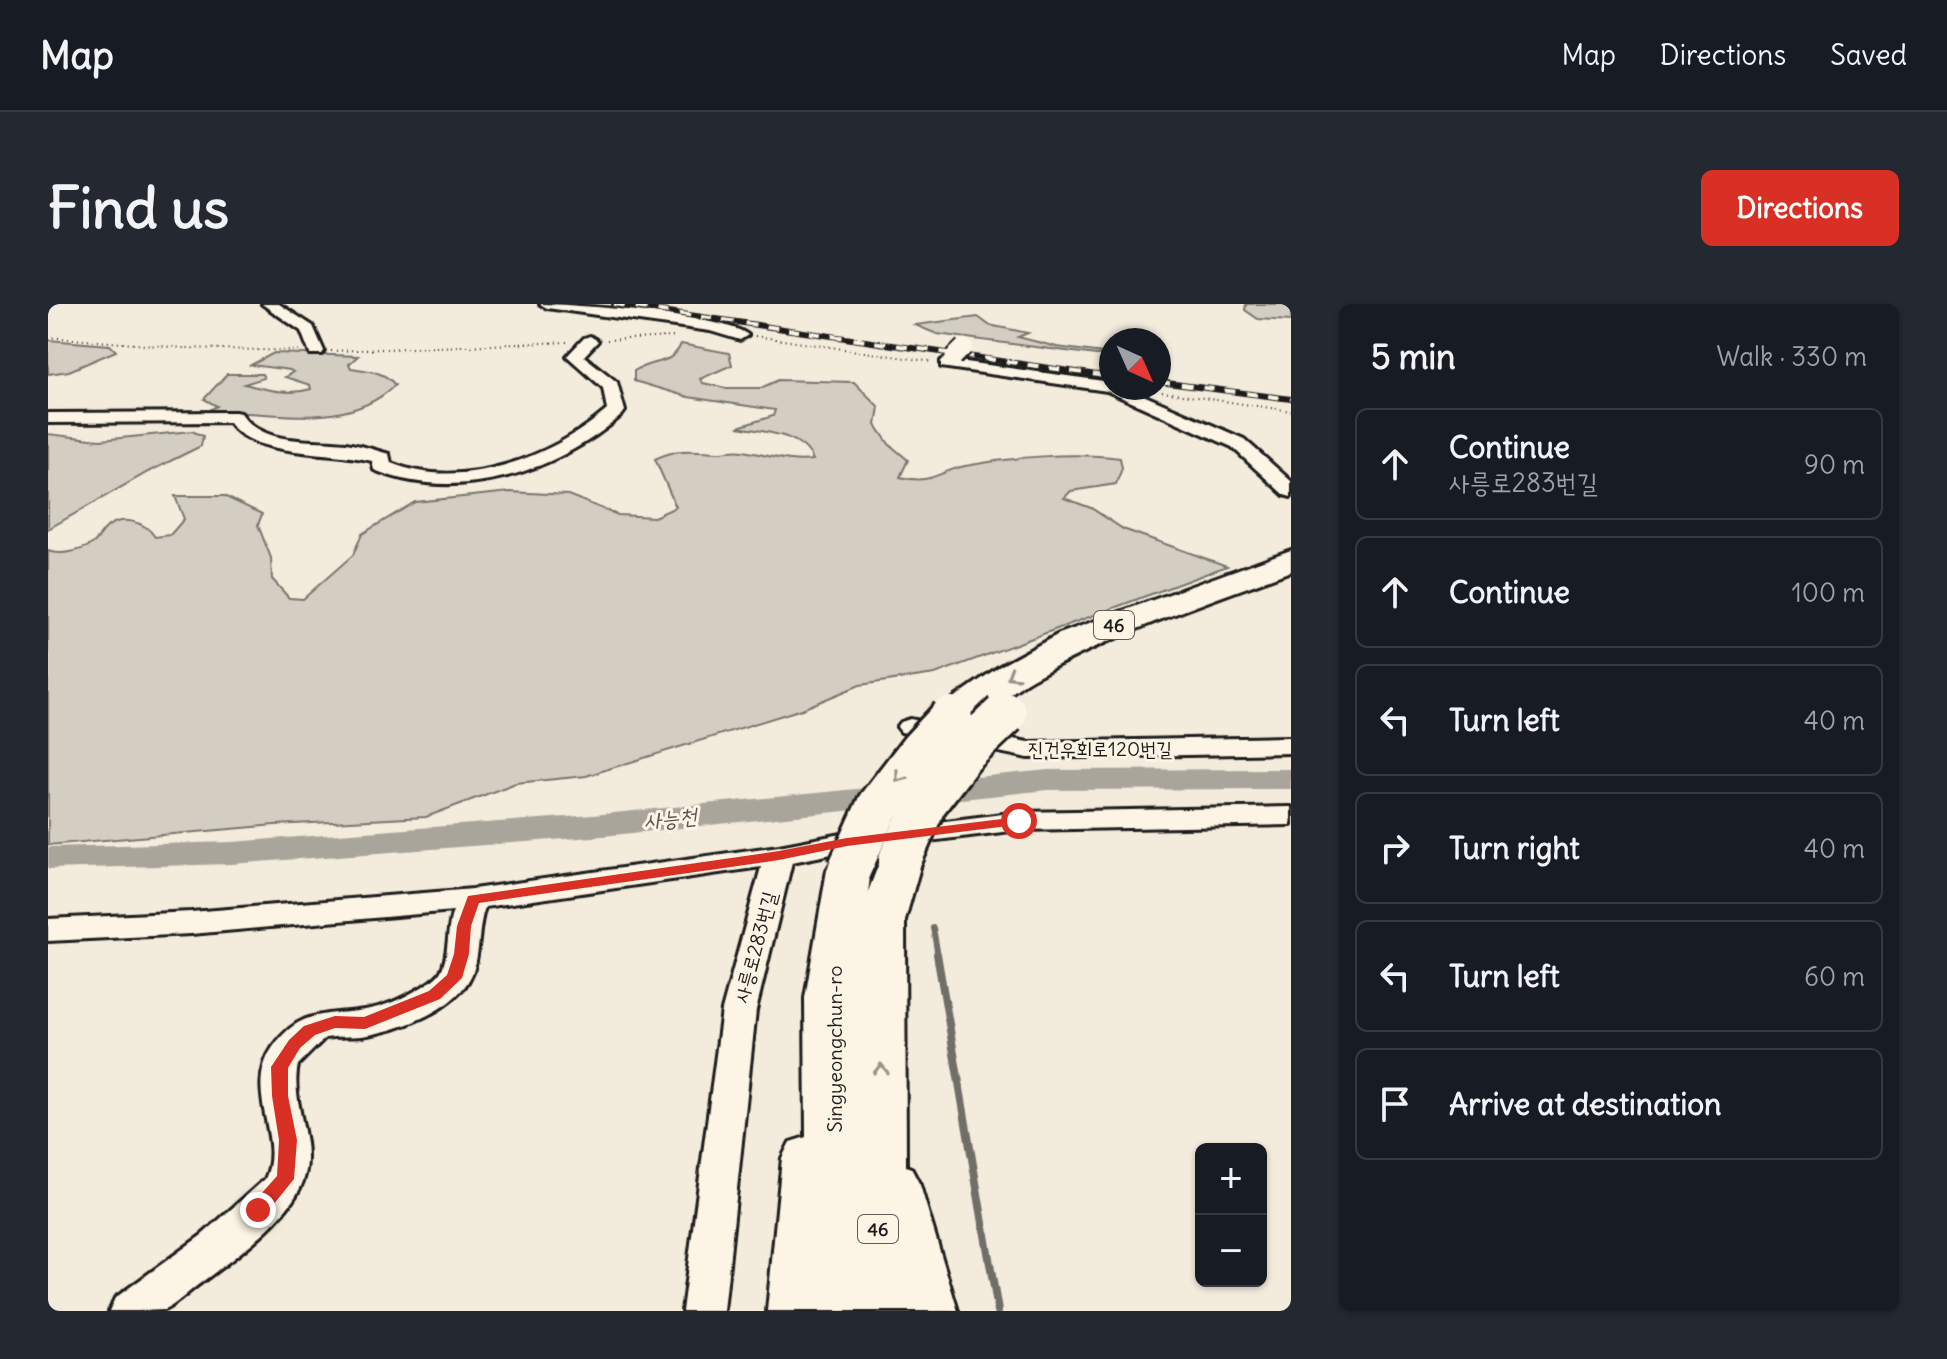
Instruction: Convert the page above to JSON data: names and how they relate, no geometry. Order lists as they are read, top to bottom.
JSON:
{
  "streets": {
    "highway": ["46", "Singyeongchun-ro"],
    "street": ["진건우회로120번길", "사릉로283번길"]
  },
  "one_way": ["Singyeongchun-ro"],
  "water": ["사능천"],
  "north": "bottom right",
  "page": {
    "header": "Map",
    "nav": ["Map", "Directions", "Saved"],
    "buttons": "Directions",
    "title": "Find us",
    "heading": ["5 min", "Walk · 330 m"],
    "list": [
      ["Continue", "사릉로283번길", "90 m"],
      ["Continue", "100 m"],
      ["Turn left", "40 m"],
      ["Turn right", "40 m"],
      ["Turn left", "60 m"],
      "Arrive at destination"
    ],
    "map_buttons": ["+", "−"]
  }
}
